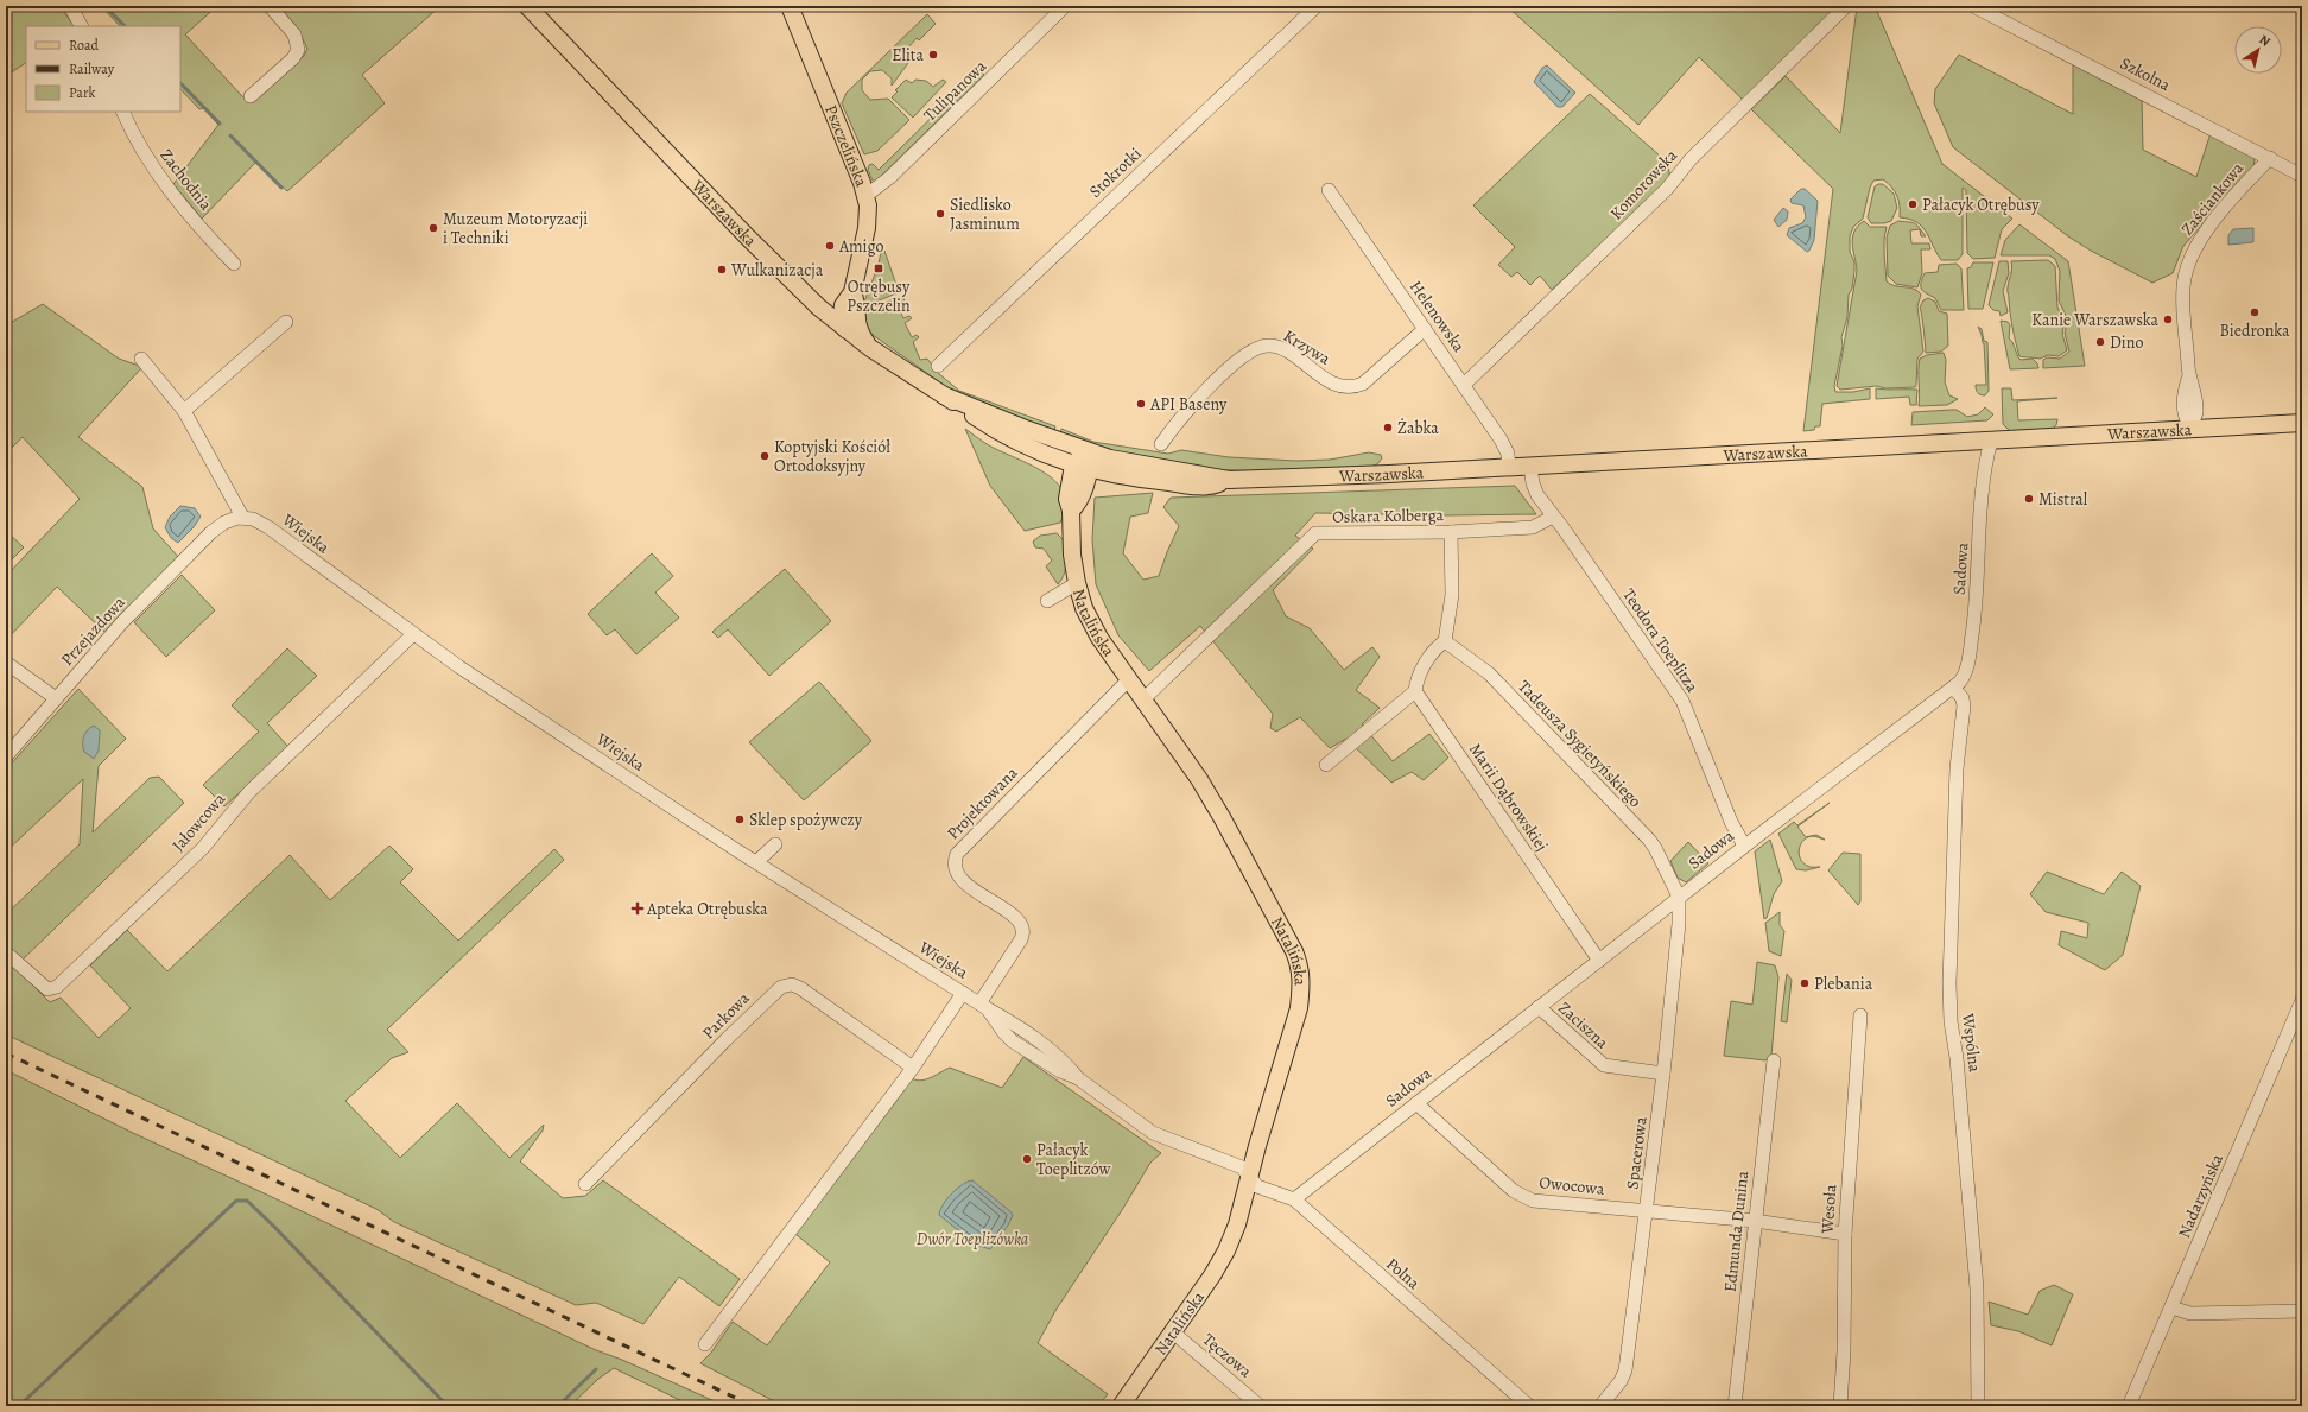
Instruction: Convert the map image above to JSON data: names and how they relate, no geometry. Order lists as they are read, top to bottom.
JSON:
{
  "streets": {
    "main road": ["Pszczelińska", "Warszawska", "Natalińska"],
    "street": [
      "Szkolna",
      "Tulipanowa",
      "Stokrotki",
      "Zachodnia",
      "Komorowska",
      "Zaściankowa",
      "Helenowska",
      "Krzywa",
      "Oskara Kolberga",
      "Wiejska",
      "Sadowa",
      "Przejazdowa",
      "Teodora Toeplitza",
      "Tadeusza Sygietyńskiego",
      "Marii Dąbrowskiej",
      "Projektowana",
      "Jałowcowa",
      "Parkowa",
      "Zaciszna",
      "Wspólna",
      "Spacerowa",
      "Owocowa",
      "Nadarzyńska",
      "Wesoła",
      "Edmunda Dunina",
      "Polna",
      "Tęczowa"
    ]
  },
  "crossings": [
    ["Szkolna", "Zaściankowa"],
    ["Tulipanowa", "Pszczelińska"],
    ["Pszczelińska", "Warszawska"],
    ["Komorowska", "Helenowska"],
    ["Zaściankowa", "Warszawska"],
    ["Warszawska", "Helenowska"],
    ["Warszawska", "Sadowa"],
    ["Warszawska", "Natalińska"],
    ["Warszawska", "Teodora Toeplitza"],
    ["Helenowska", "Krzywa"],
    ["Oskara Kolberga", "Natalińska"],
    ["Oskara Kolberga", "Teodora Toeplitza"],
    ["Wiejska", "Natalińska"],
    ["Wiejska", "Przejazdowa"],
    ["Wiejska", "Projektowana"],
    ["Wiejska", "Jałowcowa"],
    ["Wiejska", "Polna"],
    ["Sadowa", "Teodora Toeplitza"],
    ["Sadowa", "Tadeusza Sygietyńskiego"],
    ["Sadowa", "Marii Dąbrowskiej"],
    ["Sadowa", "Zaciszna"],
    ["Sadowa", "Wspólna"],
    ["Sadowa", "Spacerowa"],
    ["Sadowa", "Owocowa"],
    ["Sadowa", "Polna"],
    ["Natalińska", "Projektowana"],
    ["Natalińska", "Polna"],
    ["Natalińska", "Tęczowa"],
    ["Tadeusza Sygietyńskiego", "Spacerowa"],
    ["Zaciszna", "Spacerowa"],
    ["Spacerowa", "Owocowa"],
    ["Owocowa", "Wesoła"],
    ["Owocowa", "Edmunda Dunina"]
  ],
  "parks": ["Dwór Toeplizówka"],
  "places": {
    "other": [
      "Elita",
      "Pałacyk Otrębusy",
      "Siedlisko Jasminum",
      "Muzeum Motoryzacji i Techniki",
      "Amigo",
      "Wulkanizacja",
      "Biedronka",
      "Kanie Warszawska",
      "Dino",
      "API Baseny",
      "Żabka",
      "Koptyjski Kościół Ortodoksyjny",
      "Mistral",
      "Sklep spożywczy",
      "Plebania",
      "Pałacyk Toeplitzów"
    ],
    "transit": ["Otrębusy Pszczelin"],
    "health": ["Apteka Otrębuska"]
  },
  "legend": ["Road", "Railway", "Park"],
  "north": "top right"
}
